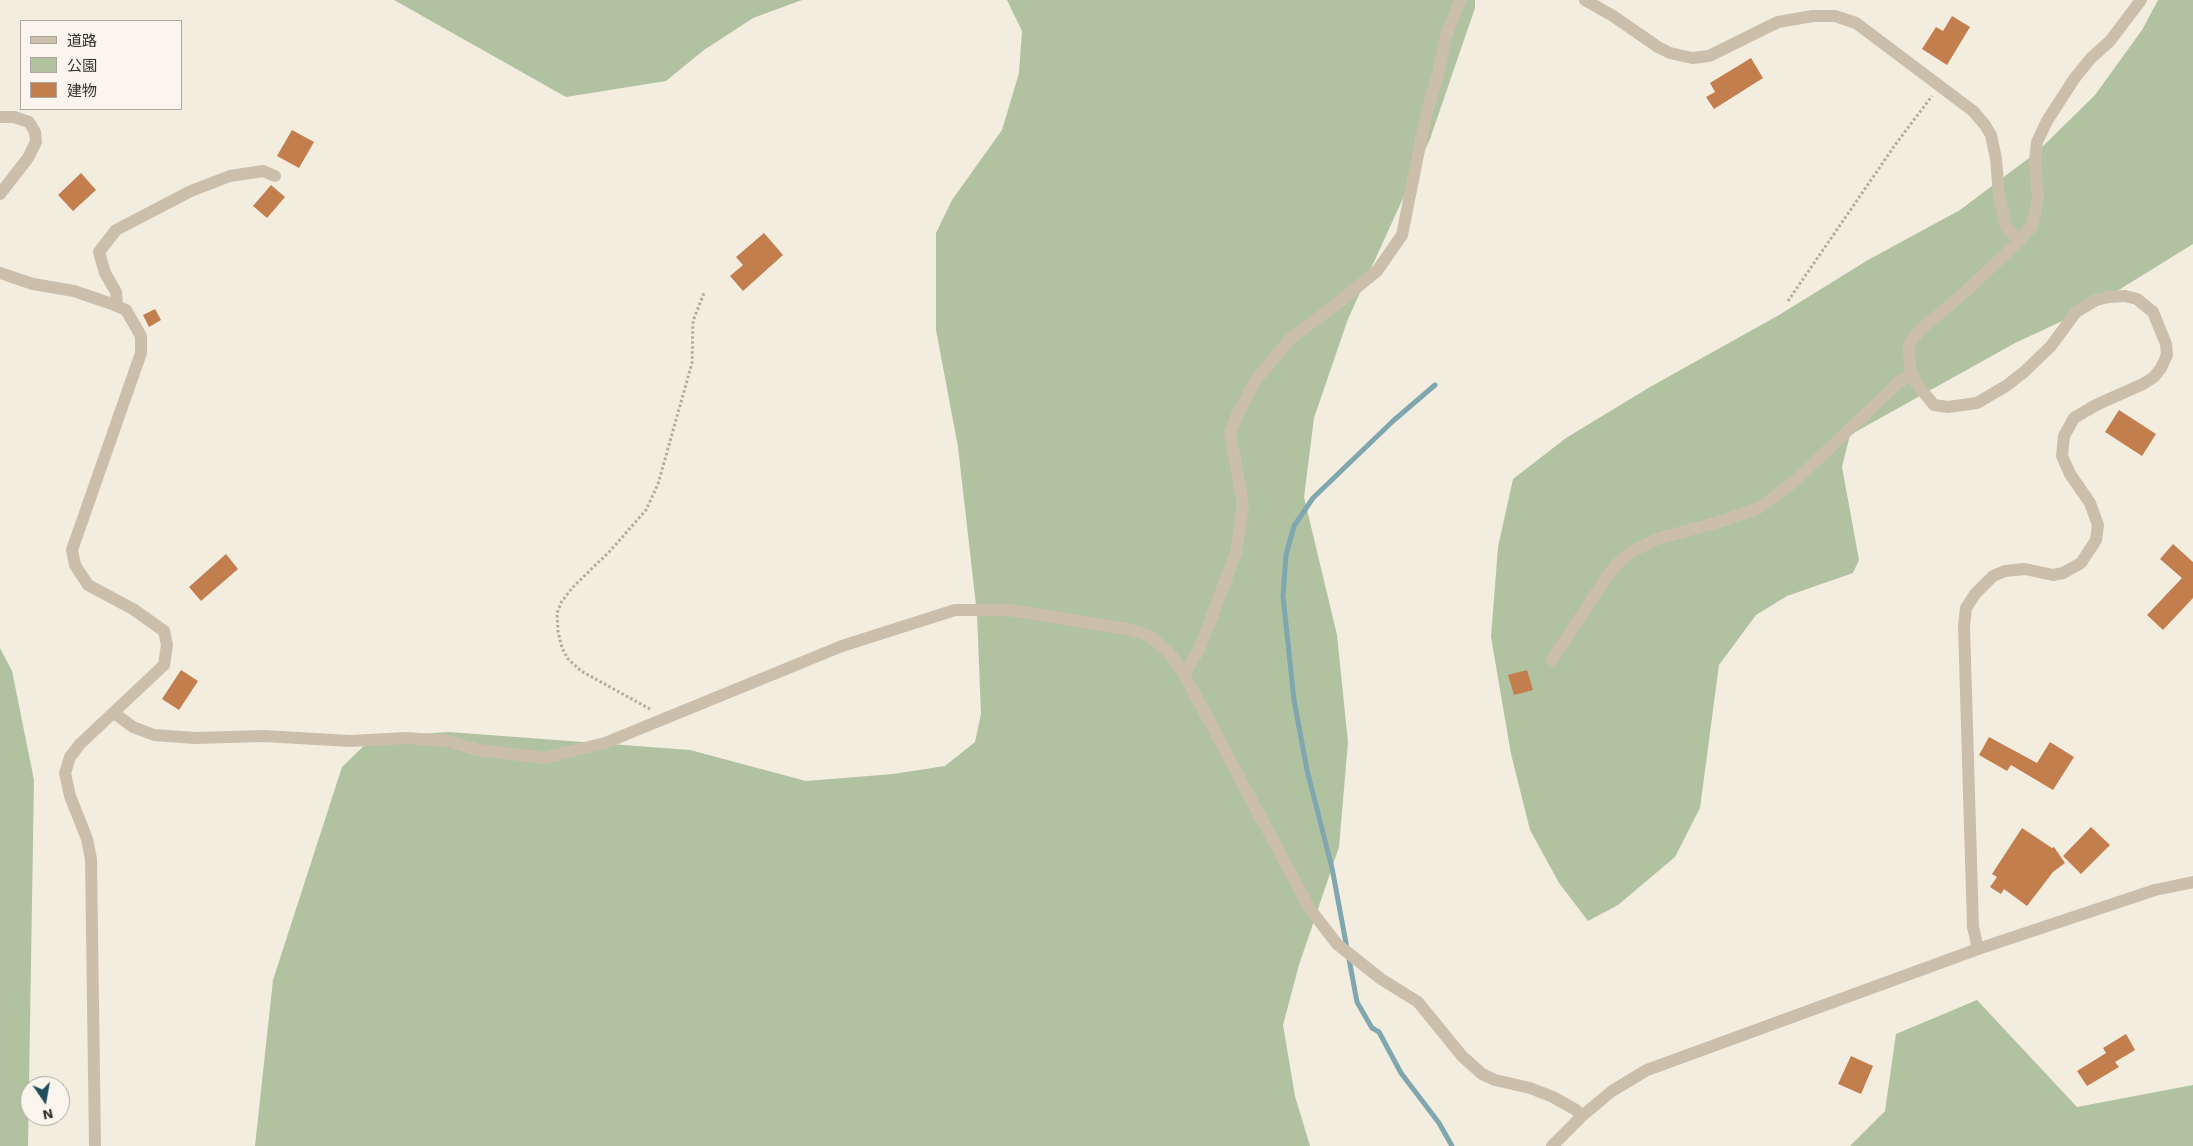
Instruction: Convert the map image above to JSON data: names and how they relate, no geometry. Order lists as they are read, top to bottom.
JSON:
{
  "legend": ["道路", "公園", "建物"],
  "north": "bottom"
}
